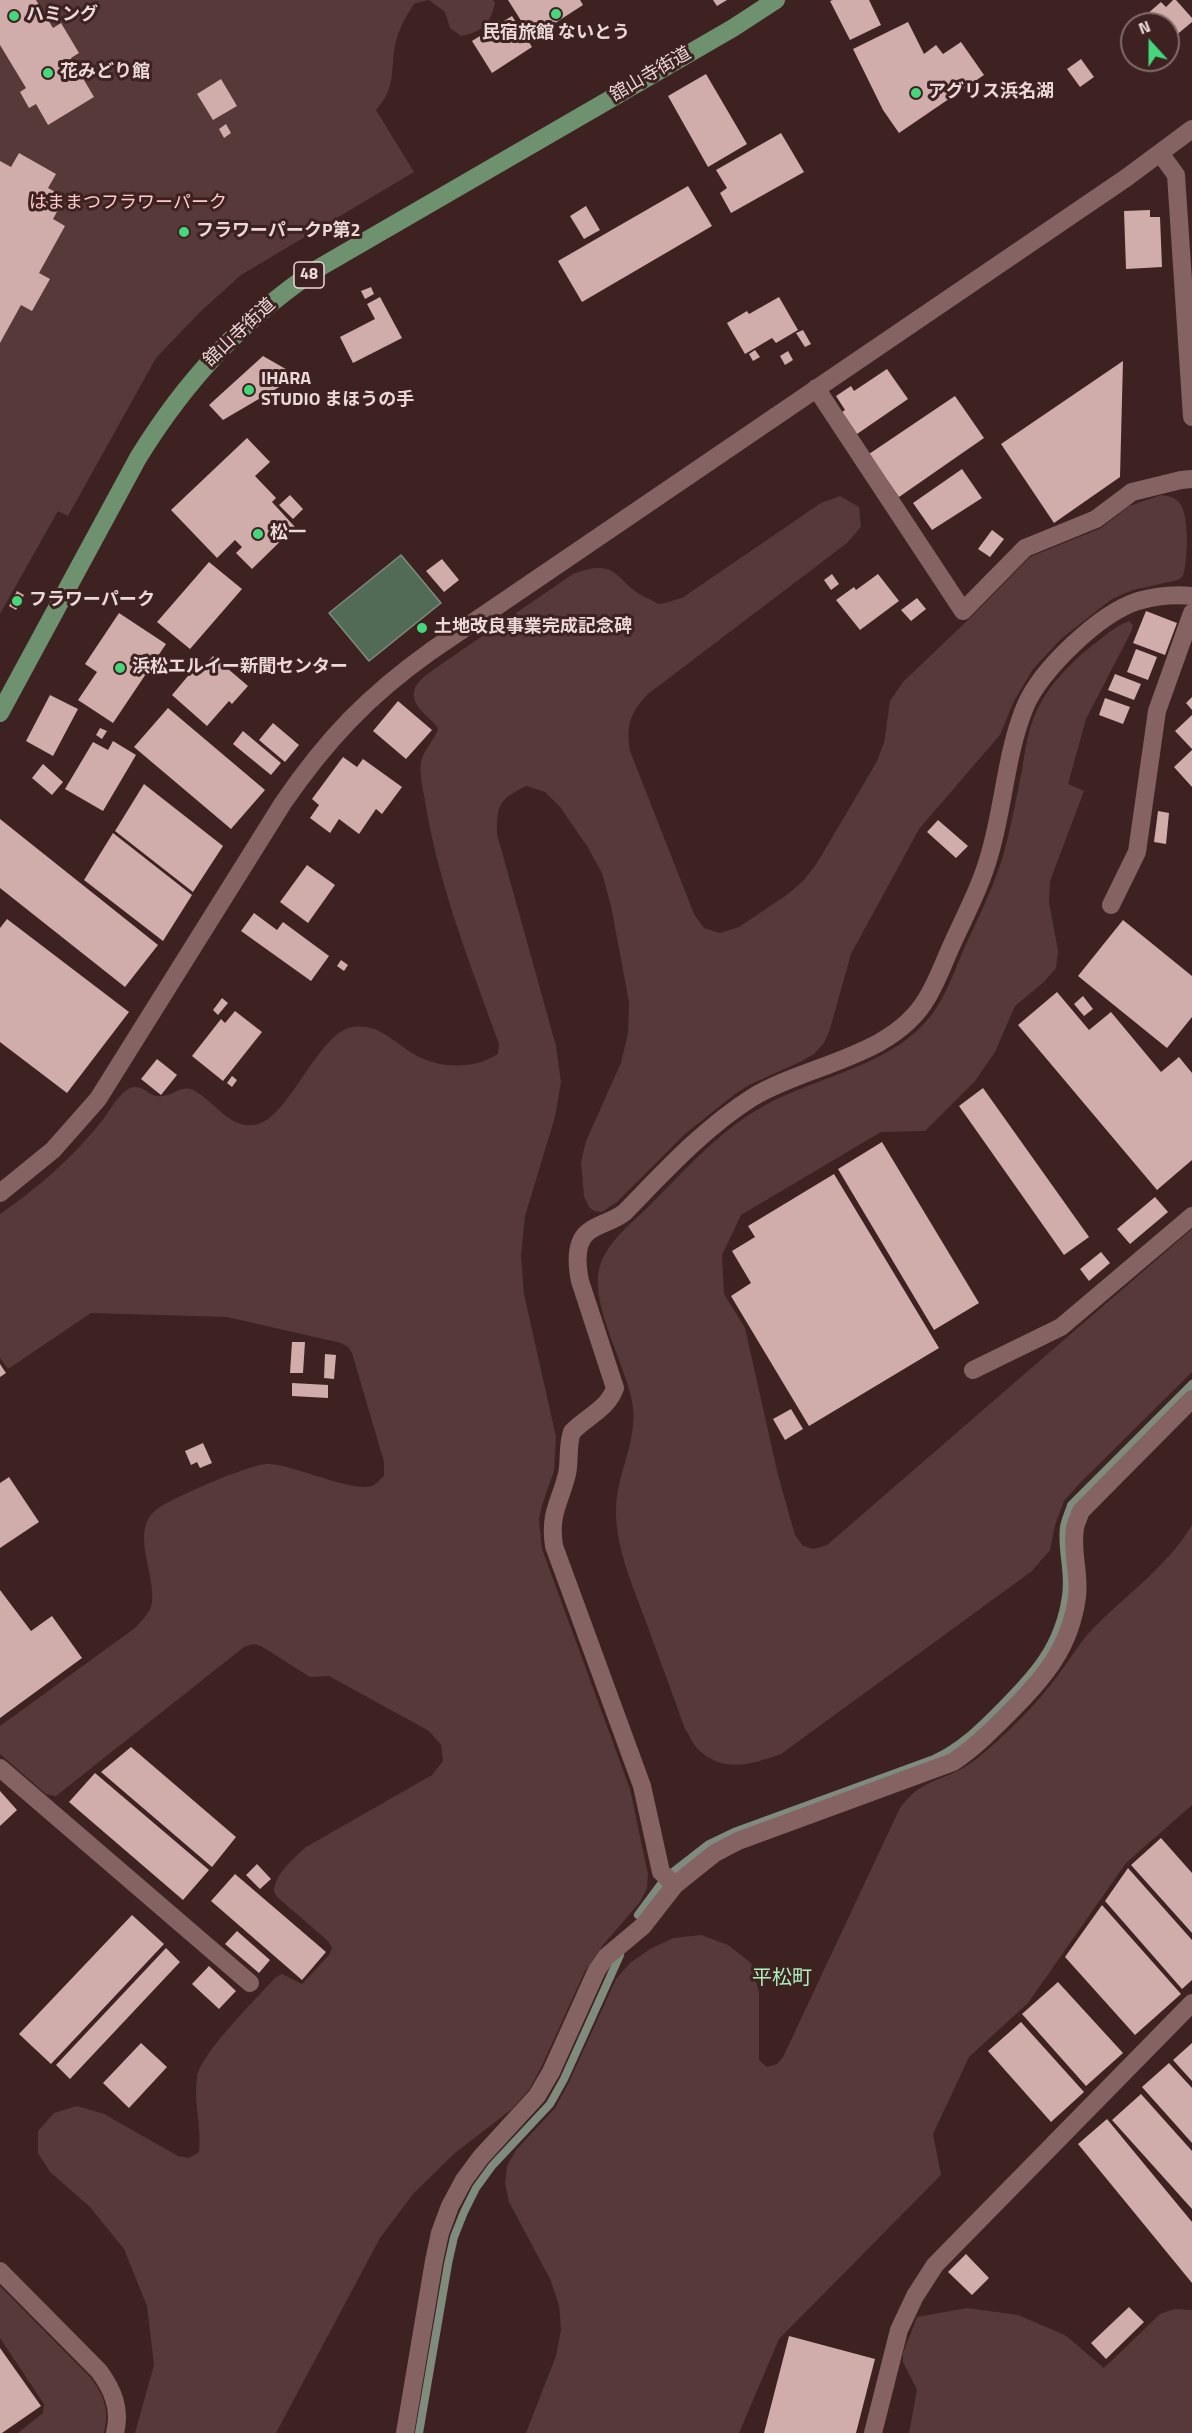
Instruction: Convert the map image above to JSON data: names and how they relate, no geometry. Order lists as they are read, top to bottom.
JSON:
{
  "streets": {
    "main road": ["舘山寺街道", "48"]
  },
  "districts": ["平松町"],
  "parks": ["はままつフラワーパーク"],
  "places": [
    "民宿旅館 ないとう",
    "ハミング",
    "花みどり館",
    "アグリス浜名湖",
    "フラワーパークP第2",
    "IHARA STUDIO まほうの手",
    "松一",
    "フラワーパーク",
    "土地改良事業完成記念碑",
    "浜松エルイー新聞センター"
  ],
  "north": "top"
}
